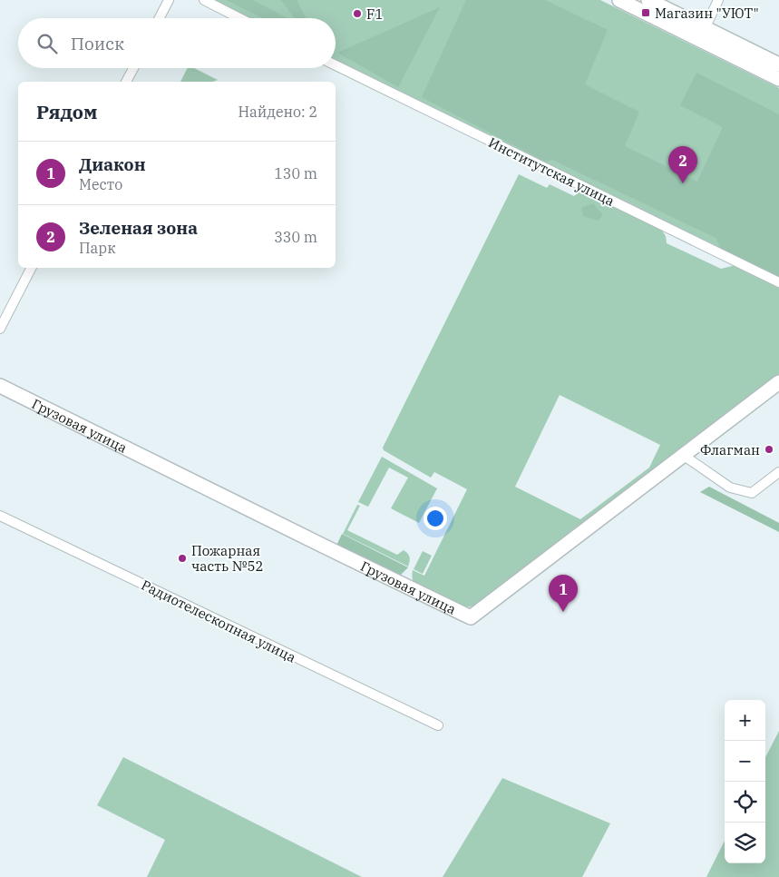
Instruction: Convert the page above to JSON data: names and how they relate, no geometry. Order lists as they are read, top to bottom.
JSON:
{
  "streets": {
    "street": ["Институтская улица", "Грузовая улица", "Радиотелескопная улица"]
  },
  "places": {
    "transit": ["Магазин \"УЮТ\""],
    "other": ["F1", "Флагман", "Пожарная часть №52"]
  },
  "page": {
    "search": "Поиск",
    "heading": ["Рядом", "Найдено: 2"],
    "list": [
      {
        "mark": "1",
        "name": "Диакон",
        "note": "Место",
        "value": "130 m"
      },
      {
        "mark": "2",
        "name": "Зеленая зона",
        "note": "Парк",
        "value": "330 m"
      }
    ],
    "pins": ["2", "1"],
    "map_buttons": ["+", "−"]
  }
}
